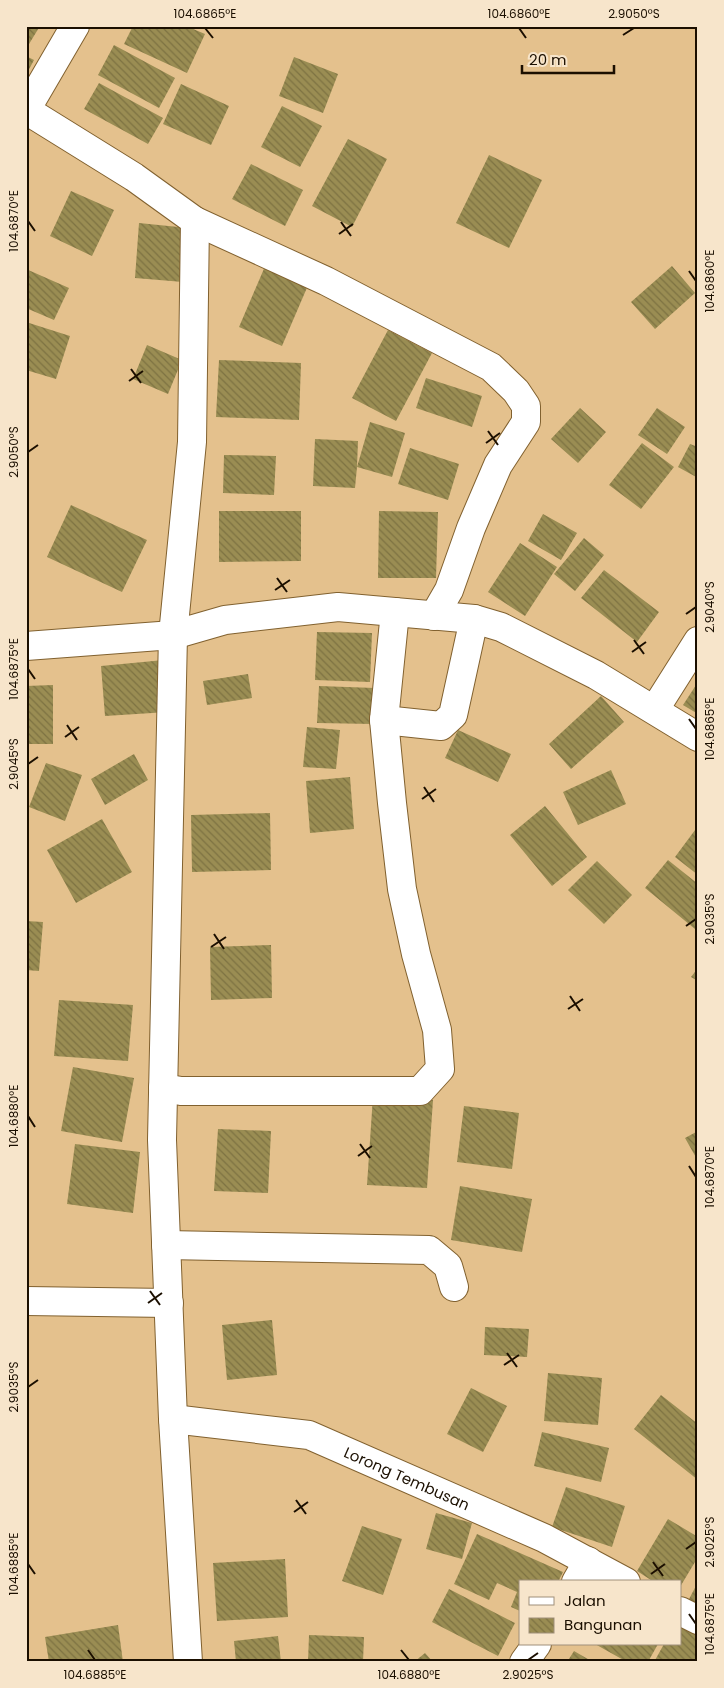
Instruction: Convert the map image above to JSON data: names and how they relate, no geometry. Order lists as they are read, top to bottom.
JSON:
{
  "streets": {
    "street": ["Lorong Tembusan"]
  },
  "legend": ["Jalan", "Bangunan"],
  "scale_bar": "20 m",
  "coordinates": [
    "104.6865°E",
    "104.6860°E",
    "2.9050°S",
    "104.6870°E",
    "2.9040°S",
    "104.6875°E",
    "2.9045°S",
    "2.9035°S",
    "104.6880°E",
    "2.9025°S",
    "104.6885°E"
  ]
}
